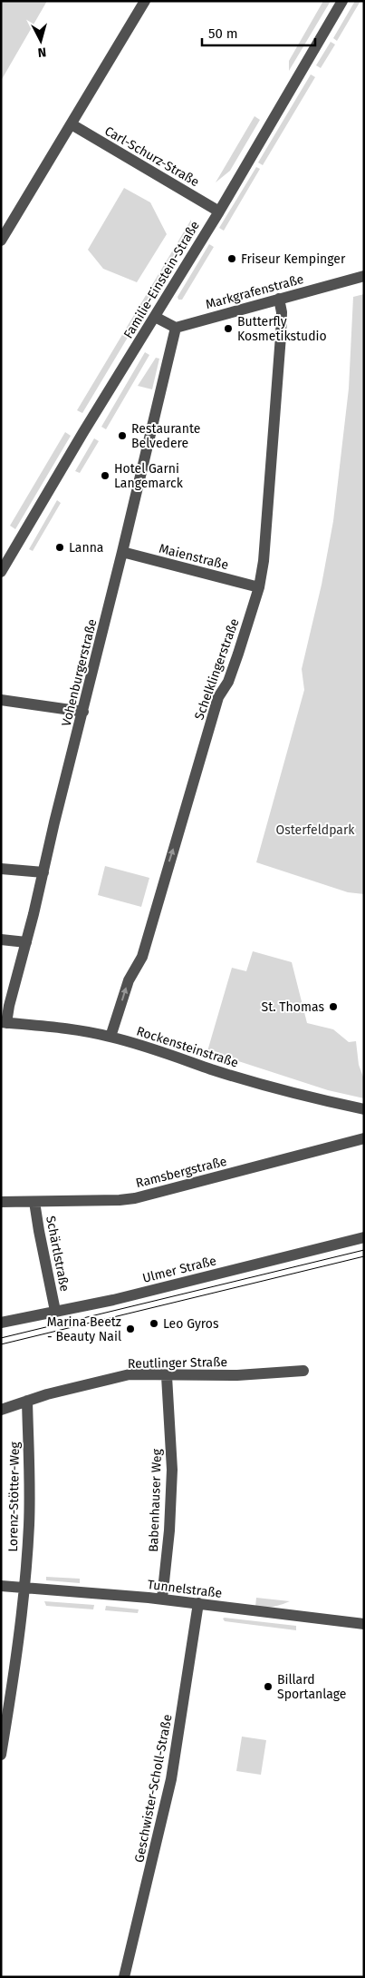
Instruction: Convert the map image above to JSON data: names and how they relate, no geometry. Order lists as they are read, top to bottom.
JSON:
{
  "streets": {
    "street": [
      "Carl-Schurz-Straße",
      "Familie-Einstein-Straße",
      "Markgrafenstraße",
      "Maienstraße",
      "Schelklingerstraße",
      "Vohenburgerstraße",
      "Rockensteinstraße",
      "Ramsbergstraße",
      "Schärtlstraße",
      "Ulmer Straße",
      "Reutlinger Straße",
      "Lorenz-Stötter-Weg",
      "Babenhauser Weg",
      "Tunnelstraße",
      "Geschwister-Scholl-Straße"
    ]
  },
  "crossings": [
    ["Carl-Schurz-Straße", "Familie-Einstein-Straße"],
    ["Markgrafenstraße", "Schelklingerstraße"],
    ["Markgrafenstraße", "Vohenburgerstraße"],
    ["Maienstraße", "Schelklingerstraße"],
    ["Maienstraße", "Vohenburgerstraße"],
    ["Schelklingerstraße", "Rockensteinstraße"],
    ["Vohenburgerstraße", "Rockensteinstraße"],
    ["Ramsbergstraße", "Schärtlstraße"],
    ["Schärtlstraße", "Ulmer Straße"],
    ["Reutlinger Straße", "Lorenz-Stötter-Weg"],
    ["Reutlinger Straße", "Babenhauser Weg"],
    ["Lorenz-Stötter-Weg", "Tunnelstraße"],
    ["Babenhauser Weg", "Tunnelstraße"],
    ["Tunnelstraße", "Geschwister-Scholl-Straße"]
  ],
  "one_way": ["Schelklingerstraße"],
  "parks": ["Osterfeldpark"],
  "places": [
    "Friseur Kempinger",
    "Butterfly Kosmetikstudio",
    "Restaurante Belvedere",
    "Hotel Garni Langemarck",
    "Lanna",
    "St. Thomas",
    "Leo Gyros",
    "Marina Beetz - Beauty Nail",
    "Billard Sportanlage"
  ],
  "scale_bar": "50 m",
  "north": "bottom"
}
